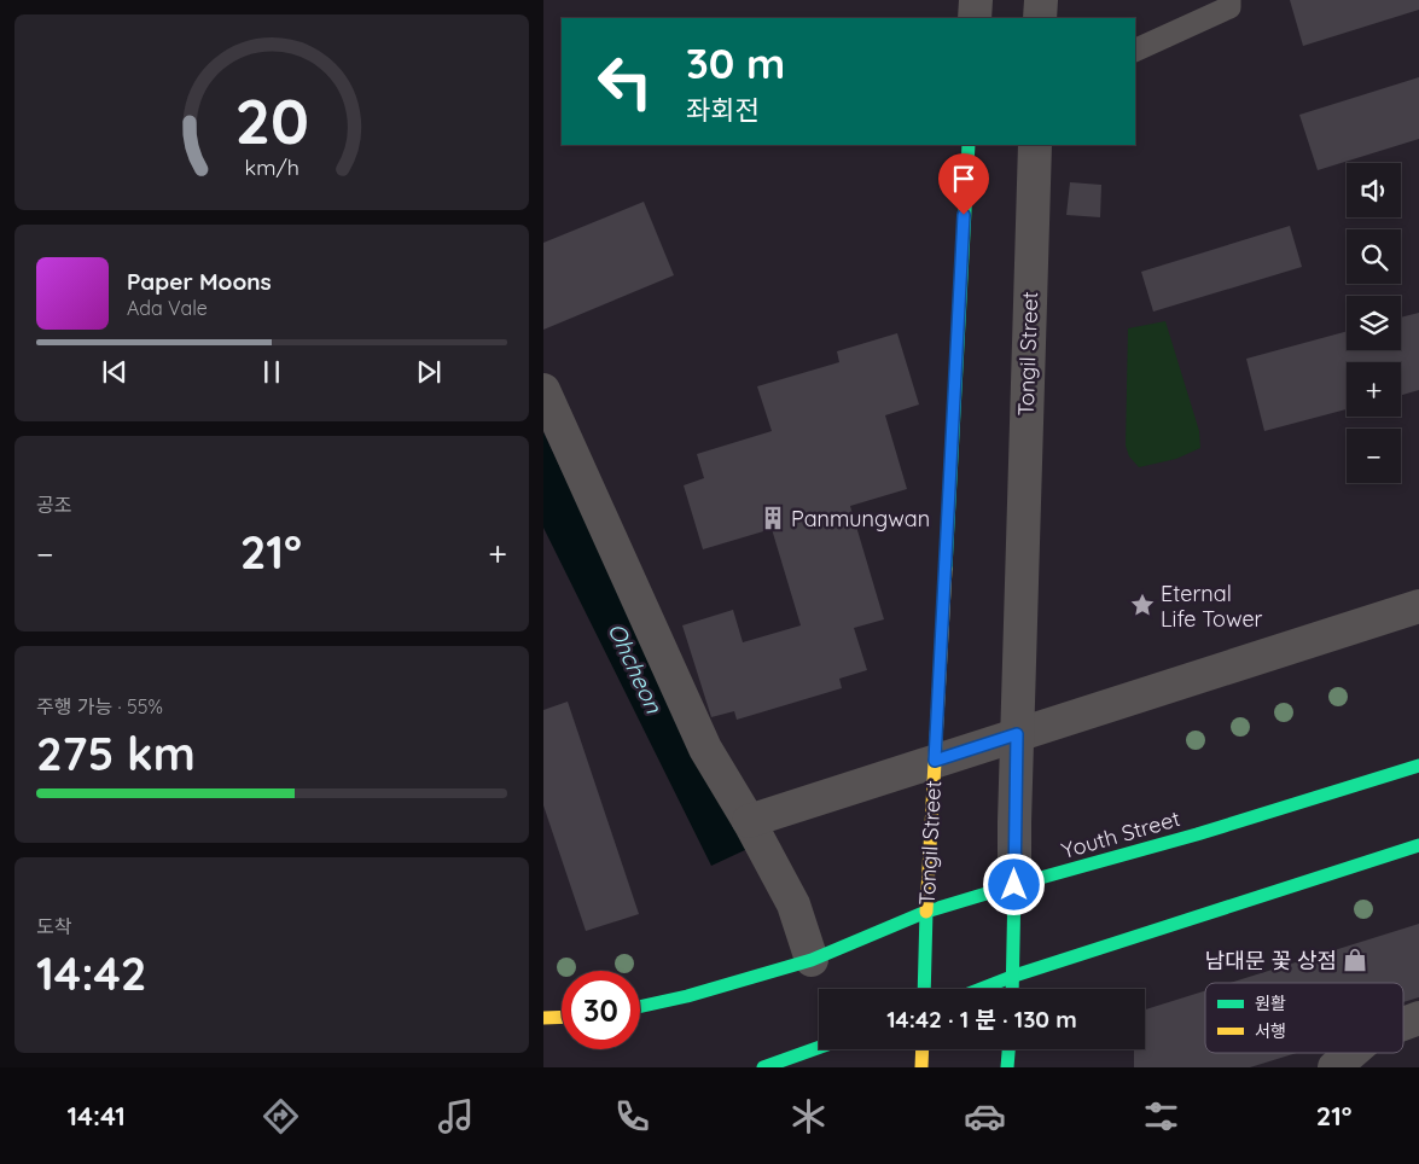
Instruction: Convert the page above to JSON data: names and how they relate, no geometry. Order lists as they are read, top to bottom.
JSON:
{
  "streets": {
    "main road": ["Tongil Street", "Youth Street"]
  },
  "crossings": [
    ["Tongil Street", "Youth Street"]
  ],
  "water": ["Ohcheon"],
  "places": {
    "building": ["Panmungwan"],
    "place": ["Eternal Life Tower"],
    "shop": ["남대문 꽃 상점"]
  },
  "legend": ["원활", "서행"],
  "page": {
    "turn": ["30 m", "좌회전"],
    "map_buttons": ["+", "−"],
    "song": ["Paper Moons", "Ada Vale"],
    "tile": [
      "공조",
      ["주행 가능 · 55%", "275 km"],
      ["도착", "14:42"]
    ],
    "heat": ["−", "21°", "+"],
    "limit": "30",
    "trip": "14:42 · 1 분 · 130 m",
    "tabs": ["14:41", "21°"],
    "gauge": ["20", "km/h"]
  }
}
